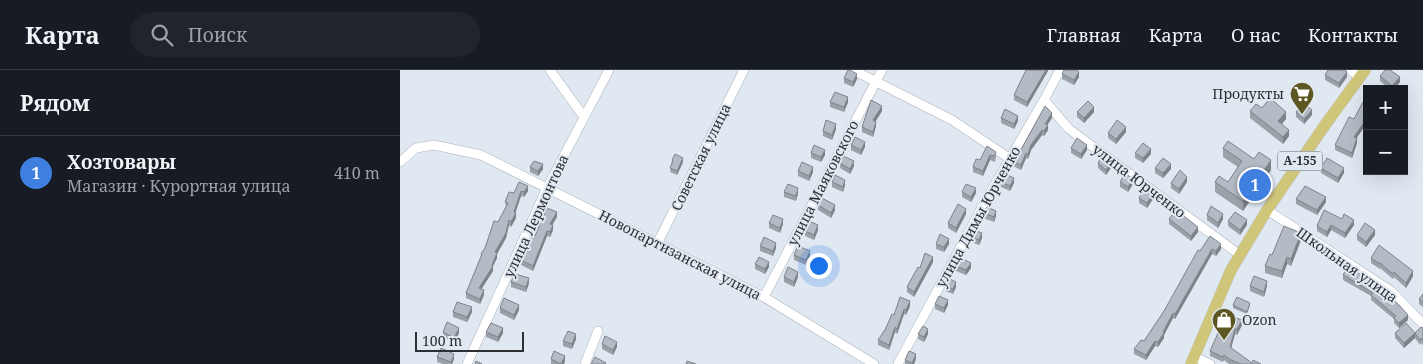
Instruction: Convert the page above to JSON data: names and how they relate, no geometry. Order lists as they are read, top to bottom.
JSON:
{
  "streets": {
    "main road": ["А-155"],
    "street": [
      "Советская улица",
      "улица Юрченко",
      "улица Маяковского",
      "улица Лермонтова",
      "улица Димы Юрченко",
      "Новопартизанская улица",
      "Школьная улица"
    ]
  },
  "crossings": [
    ["Советская улица", "Новопартизанская улица"],
    ["А-155", "улица Юрченко"],
    ["А-155", "Школьная улица"],
    ["улица Юрченко", "улица Димы Юрченко"],
    ["улица Маяковского", "Новопартизанская улица"],
    ["улица Лермонтова", "Новопартизанская улица"]
  ],
  "places": {
    "supermarket": ["Продукты"],
    "shop": ["Ozon"]
  },
  "scale_bar": "100 m",
  "page": {
    "header": "Карта",
    "search": "Поиск",
    "nav": [
      "Главная",
      "Карта",
      "О нас",
      "Контакты"
    ],
    "heading": "Рядом",
    "map_buttons": ["+", "−"],
    "list": [
      {
        "mark": "1",
        "name": "Хозтовары",
        "note": "Магазин · Курортная улица",
        "value": "410 m"
      }
    ],
    "pins": "1",
    "scale": "100 m"
  }
}
